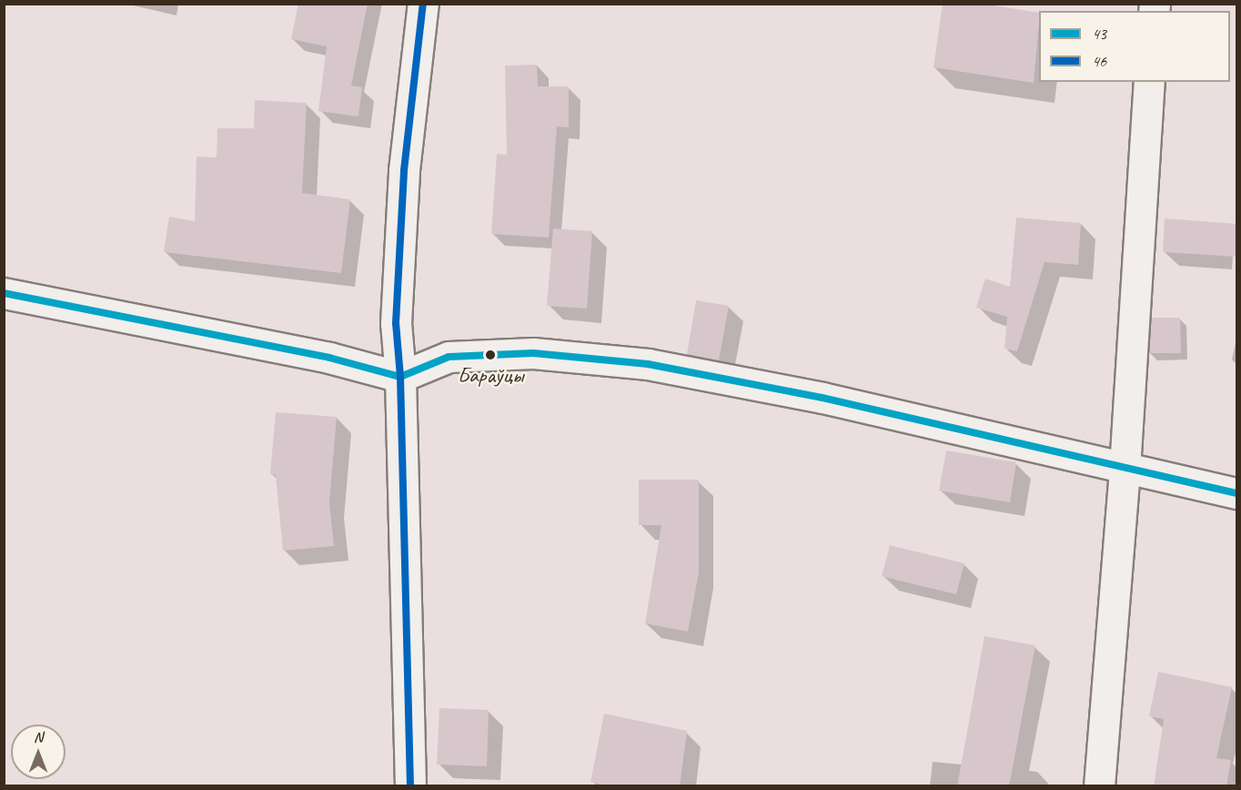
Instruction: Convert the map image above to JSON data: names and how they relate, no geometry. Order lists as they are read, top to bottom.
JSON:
{
  "places": ["Бараўцы"],
  "lines": ["transit line 46", "transit line 43"],
  "legend": ["43", "46"],
  "north": "top"
}
